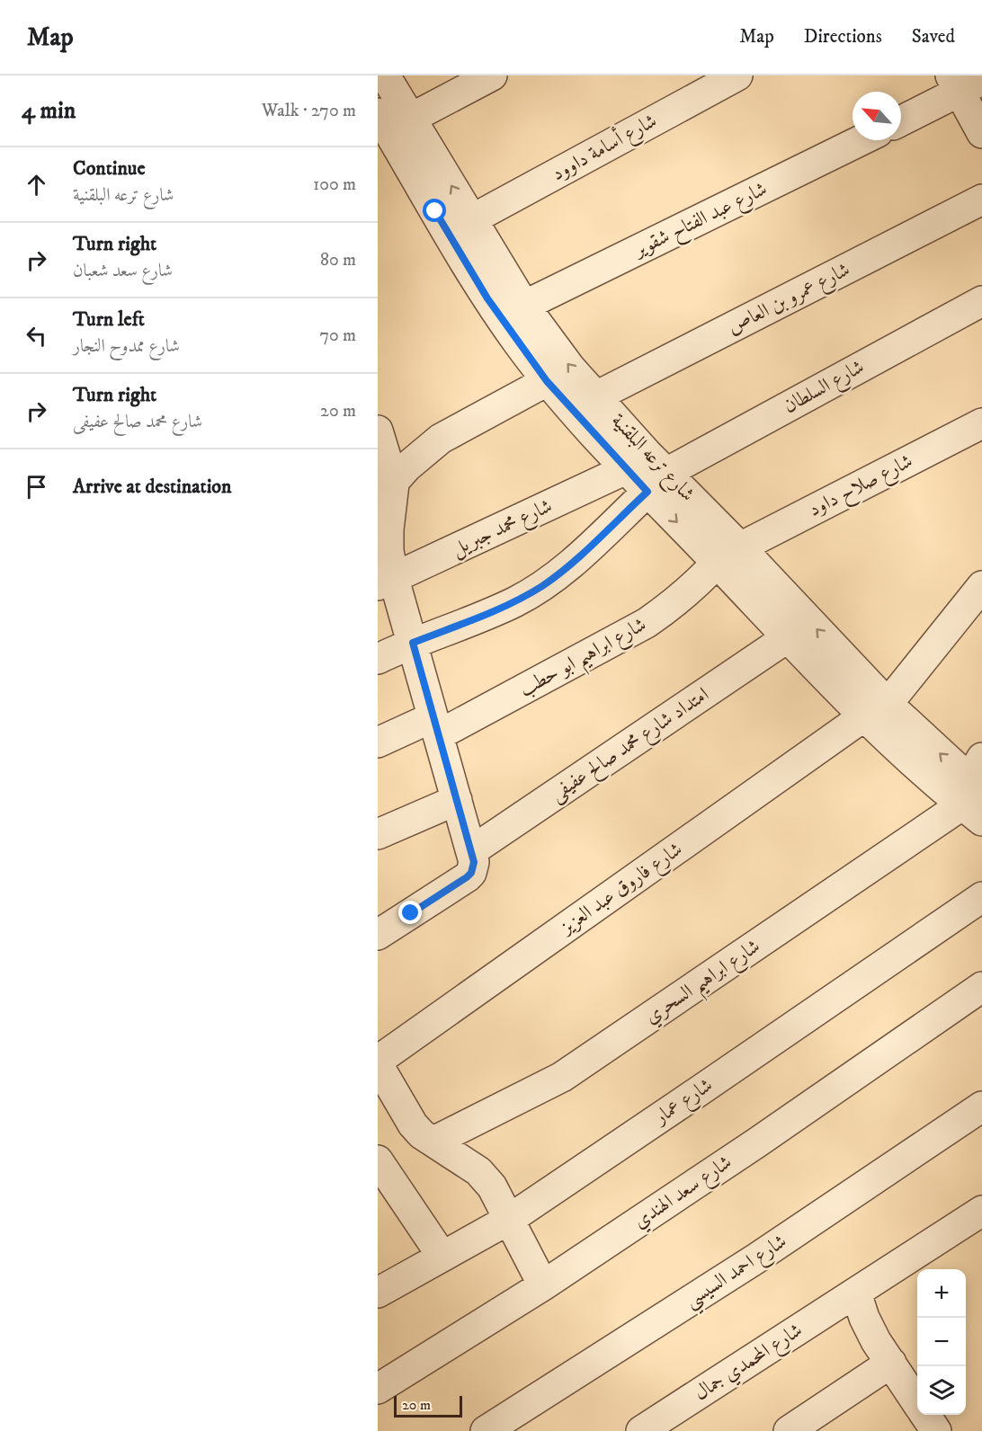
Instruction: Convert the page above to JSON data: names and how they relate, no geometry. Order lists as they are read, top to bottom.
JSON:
{
  "streets": {
    "street": [
      "شارع أسامة داوود",
      "شارع عبد الفتاح شقوير",
      "شارع عمرو بن العاص",
      "شارع السلطان",
      "شارع ترعه البلقنية",
      "شارع صلاح داود",
      "شارع محمد جبريل",
      "شارع ابراهيم ابو حطب",
      "امتداد شارع محمد صالح عفيفى",
      "شارع فاروق عبد العزيز",
      "شارع ابراهيم السحري",
      "شارع عمار",
      "شارع سعد الهندي",
      "شارع احمد السيسي",
      "شارع المحمدي جمال"
    ]
  },
  "crossings": [
    ["شارع أسامة داوود", "شارع ترعه البلقنية"],
    ["شارع عبد الفتاح شقوير", "شارع ترعه البلقنية"],
    ["شارع عمرو بن العاص", "شارع ترعه البلقنية"],
    ["شارع السلطان", "شارع ترعه البلقنية"],
    ["شارع ترعه البلقنية", "شارع صلاح داود"],
    ["شارع ترعه البلقنية", "شارع محمد جبريل"],
    ["شارع ترعه البلقنية", "شارع ابراهيم ابو حطب"],
    ["شارع ترعه البلقنية", "امتداد شارع محمد صالح عفيفى"],
    ["شارع ترعه البلقنية", "شارع فاروق عبد العزيز"],
    ["شارع ترعه البلقنية", "شارع ابراهيم السحري"],
    ["شارع صلاح داود", "شارع ابراهيم ابو حطب"]
  ],
  "scale_bar": "20 m",
  "north": "top left",
  "page": {
    "header": "Map",
    "nav": ["Map", "Directions", "Saved"],
    "heading": ["4 min", "Walk · 270 m"],
    "list": [
      ["Continue", "شارع ترعه البلقنية", "100 m"],
      ["Turn right", "شارع سعد شعبان", "80 m"],
      ["Turn left", "شارع ممدوح النجار", "70 m"],
      ["Turn right", "شارع محمد صالح عفيفى", "20 m"],
      "Arrive at destination"
    ],
    "map_buttons": ["+", "−"],
    "scale": "20 m"
  }
}
